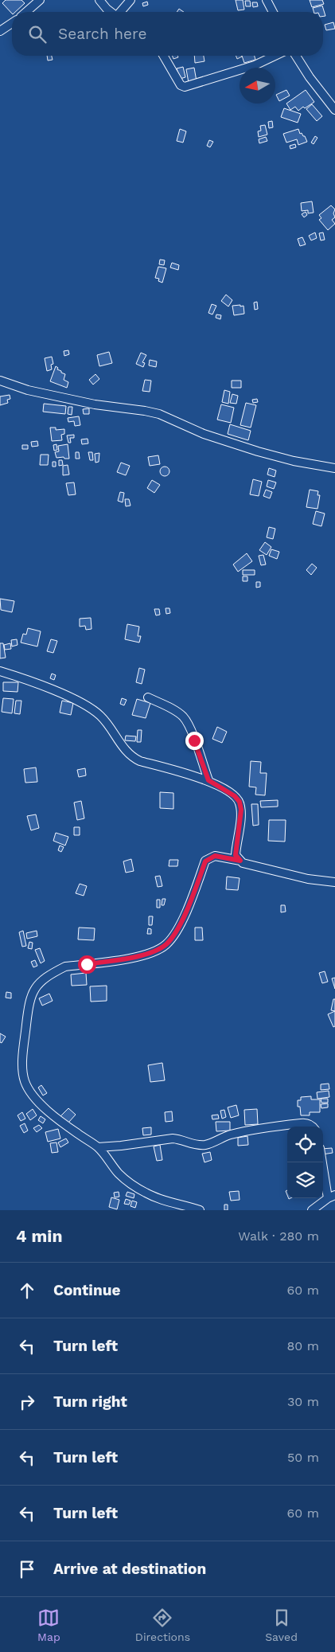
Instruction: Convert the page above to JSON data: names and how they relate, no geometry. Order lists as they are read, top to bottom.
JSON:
{
  "north": "left",
  "page": {
    "search": "Search here",
    "heading": ["4 min", "Walk · 280 m"],
    "list": [
      ["Continue", "60 m"],
      ["Turn left", "80 m"],
      ["Turn right", "30 m"],
      ["Turn left", "50 m"],
      ["Turn left", "60 m"],
      "Arrive at destination"
    ],
    "nav": ["Map", "Directions", "Saved"]
  }
}
